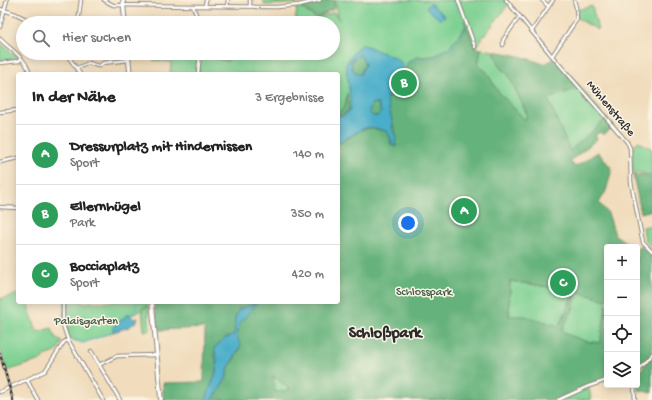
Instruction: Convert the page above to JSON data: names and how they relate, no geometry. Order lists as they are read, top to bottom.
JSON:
{
  "streets": {
    "street": ["Mühlenstraße"]
  },
  "districts": ["Schloßpark"],
  "parks": ["Schlosspark", "Palaisgarten"],
  "page": {
    "search": "Hier suchen",
    "pins": ["B", "A", "C"],
    "heading": ["In der Nähe", "3 Ergebnisse"],
    "list": [
      {
        "mark": "A",
        "name": "Dressurplatz mit Hindernissen",
        "note": "Sport",
        "value": "140 m"
      },
      {
        "mark": "B",
        "name": "Ellernhügel",
        "note": "Park",
        "value": "350 m"
      },
      {
        "mark": "C",
        "name": "Bocciaplatz",
        "note": "Sport",
        "value": "420 m"
      }
    ],
    "map_buttons": ["+", "−"]
  }
}
